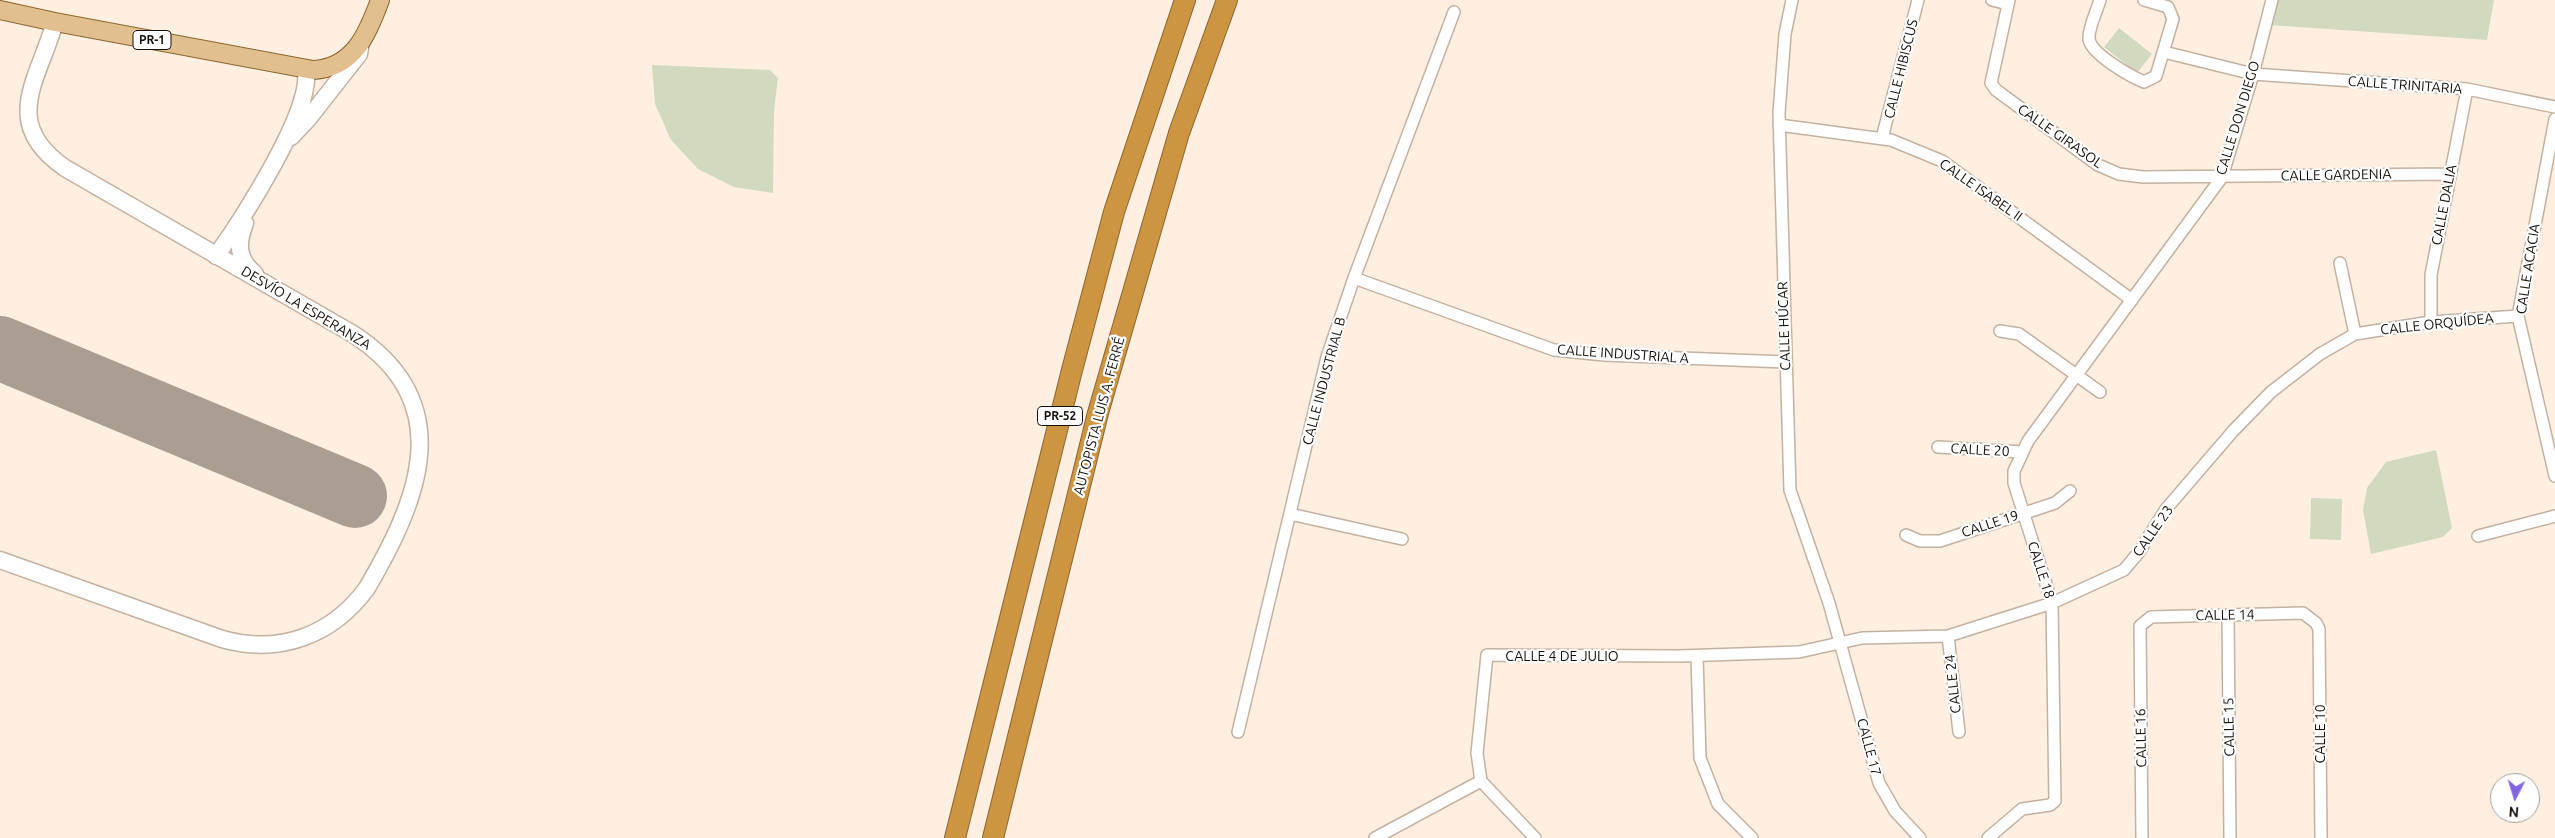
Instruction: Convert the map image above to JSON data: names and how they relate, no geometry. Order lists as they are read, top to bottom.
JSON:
{
  "streets": {
    "highway": ["PR-52", "AUTOPISTA LUIS A. FERRÉ"],
    "main road": ["PR-1", "DESVÍO LA ESPERANZA"],
    "street": [
      "CALLE HIBISCUS",
      "CALLE TRINITARIA",
      "CALLE DON DIEGO",
      "CALLE GIRASOL",
      "CALLE GARDENIA",
      "CALLE ISABEL II",
      "CALLE DALIA",
      "CALLE ACACIA",
      "CALLE ORQUÍDEA",
      "CALLE HÚCAR",
      "CALLE INDUSTRIAL A",
      "CALLE INDUSTRIAL B",
      "CALLE 20",
      "CALLE 19",
      "CALLE 23",
      "CALLE 18",
      "CALLE 14",
      "CALLE 4 DE JULIO",
      "CALLE 24",
      "CALLE 15",
      "CALLE 10",
      "CALLE 16",
      "CALLE 17"
    ]
  },
  "crossings": [
    ["PR-1", "DESVÍO LA ESPERANZA"],
    ["CALLE HIBISCUS", "CALLE ISABEL II"],
    ["CALLE TRINITARIA", "CALLE DON DIEGO"],
    ["CALLE TRINITARIA", "CALLE DALIA"],
    ["CALLE DON DIEGO", "CALLE GIRASOL"],
    ["CALLE DON DIEGO", "CALLE GARDENIA"],
    ["CALLE DON DIEGO", "CALLE ISABEL II"],
    ["CALLE DON DIEGO", "CALLE 18"],
    ["CALLE GIRASOL", "CALLE GARDENIA"],
    ["CALLE GARDENIA", "CALLE DALIA"],
    ["CALLE ISABEL II", "CALLE HÚCAR"],
    ["CALLE ISABEL II", "CALLE 18"],
    ["CALLE DALIA", "CALLE ORQUÍDEA"],
    ["CALLE ACACIA", "CALLE ORQUÍDEA"],
    ["CALLE ORQUÍDEA", "CALLE 23"],
    ["CALLE HÚCAR", "CALLE INDUSTRIAL A"],
    ["CALLE HÚCAR", "CALLE 23"],
    ["CALLE HÚCAR", "CALLE 4 DE JULIO"],
    ["CALLE HÚCAR", "CALLE 17"],
    ["CALLE INDUSTRIAL A", "CALLE INDUSTRIAL B"],
    ["CALLE 20", "CALLE 18"],
    ["CALLE 19", "CALLE 18"],
    ["CALLE 23", "CALLE 18"],
    ["CALLE 23", "CALLE 4 DE JULIO"],
    ["CALLE 23", "CALLE 24"],
    ["CALLE 23", "CALLE 17"],
    ["CALLE 14", "CALLE 15"],
    ["CALLE 14", "CALLE 10"],
    ["CALLE 14", "CALLE 16"],
    ["CALLE 4 DE JULIO", "CALLE 17"]
  ],
  "north": "bottom"
}
